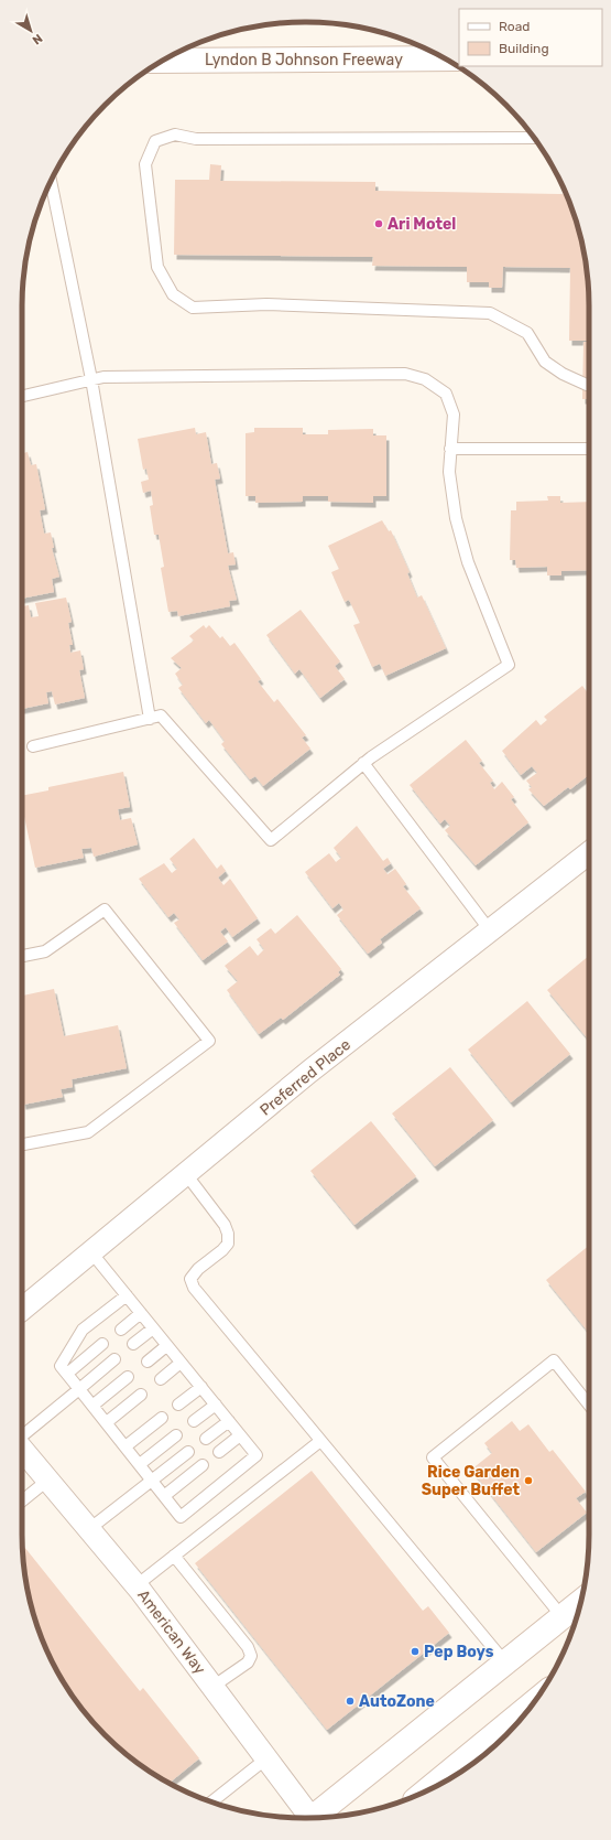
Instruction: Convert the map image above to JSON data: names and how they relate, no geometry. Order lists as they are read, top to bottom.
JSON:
{
  "streets": {
    "main road": ["Lyndon B Johnson Freeway"],
    "street": ["Preferred Place", "American Way"]
  },
  "places": [
    "Ari Motel",
    "Rice Garden Super Buffet",
    "Pep Boys",
    "AutoZone"
  ],
  "legend": ["Road", "Building"],
  "north": "bottom right"
}
